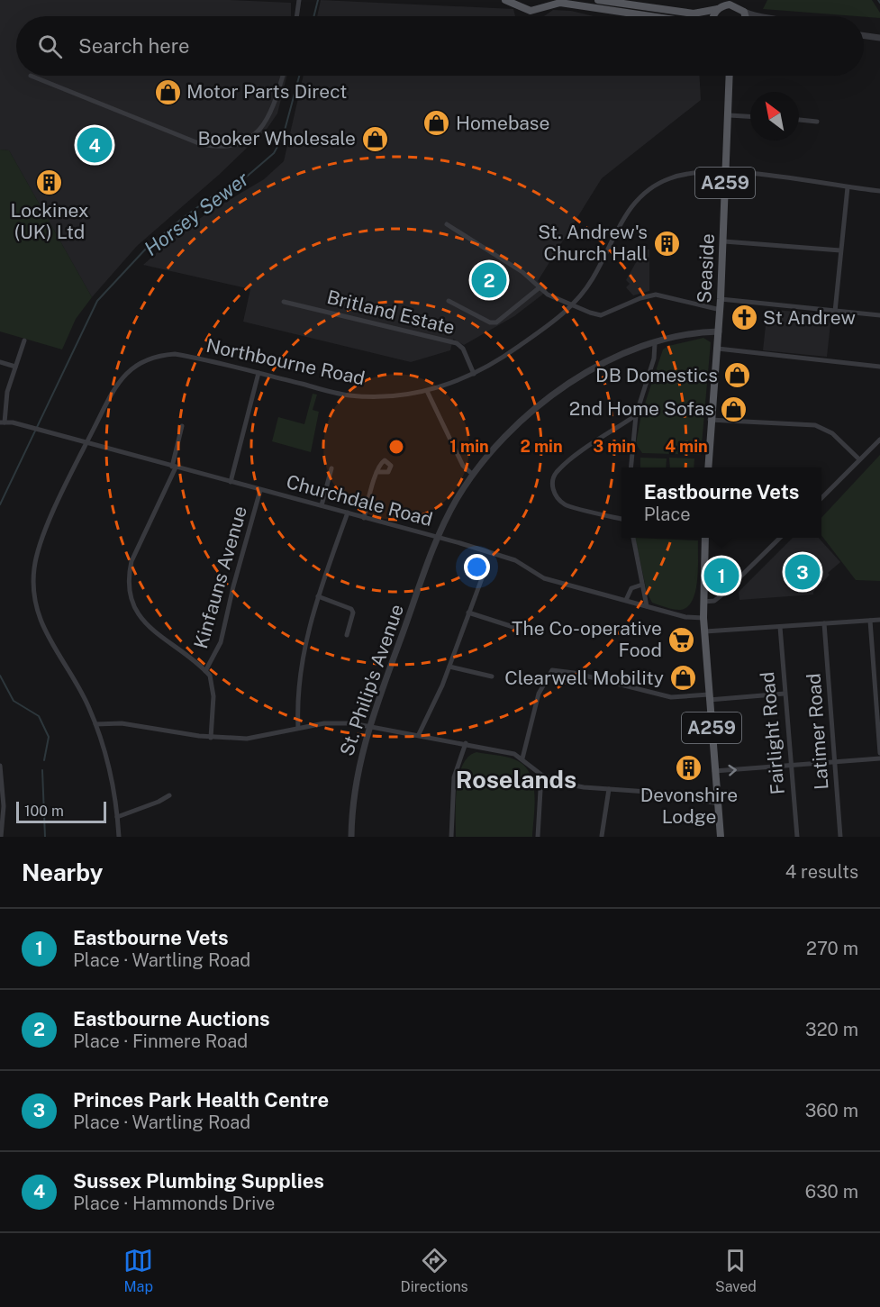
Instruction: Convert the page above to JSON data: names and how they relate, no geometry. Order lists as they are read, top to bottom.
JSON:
{
  "streets": {
    "main road": ["A259", "Seaside"],
    "street": [
      "Britland Estate",
      "Northbourne Road",
      "Churchdale Road",
      "Kinfauns Avenue",
      "St. Philip's Avenue",
      "Latimer Road",
      "Fairlight Road"
    ]
  },
  "crossings": [
    ["A259", "Churchdale Road"],
    ["Seaside", "Northbourne Road"],
    ["Seaside", "St. Philip's Avenue"],
    ["Britland Estate", "Northbourne Road"],
    ["Northbourne Road", "Churchdale Road"],
    ["Churchdale Road", "Kinfauns Avenue"],
    ["Churchdale Road", "St. Philip's Avenue"]
  ],
  "districts": ["Roselands"],
  "water": ["Horsey Sewer"],
  "places": {
    "shop": [
      "Motor Parts Direct",
      "Homebase",
      "Booker Wholesale",
      "DB Domestics",
      "2nd Home Sofas",
      "Clearwell Mobility"
    ],
    "building": ["Lockinex (UK) Ltd", "St. Andrew's Church Hall", "Devonshire Lodge"],
    "church": ["St Andrew"],
    "supermarket": ["The Co-operative Food"]
  },
  "scale_bar": "100 m",
  "north": "top left",
  "page": {
    "search": "Search here",
    "pins": [
      "4",
      "2",
      "3",
      "1"
    ],
    "popup": ["Eastbourne Vets", "Place"],
    "scale": "100 m",
    "heading": ["Nearby", "4 results"],
    "list": [
      {
        "mark": "1",
        "name": "Eastbourne Vets",
        "note": "Place · Wartling Road",
        "value": "270 m"
      },
      {
        "mark": "2",
        "name": "Eastbourne Auctions",
        "note": "Place · Finmere Road",
        "value": "320 m"
      },
      {
        "mark": "3",
        "name": "Princes Park Health Centre",
        "note": "Place · Wartling Road",
        "value": "360 m"
      },
      {
        "mark": "4",
        "name": "Sussex Plumbing Supplies",
        "note": "Place · Hammonds Drive",
        "value": "630 m"
      }
    ],
    "nav": ["Map", "Directions", "Saved"]
  },
  "rings": [
    "1 min",
    "2 min",
    "3 min",
    "4 min"
  ]
}
